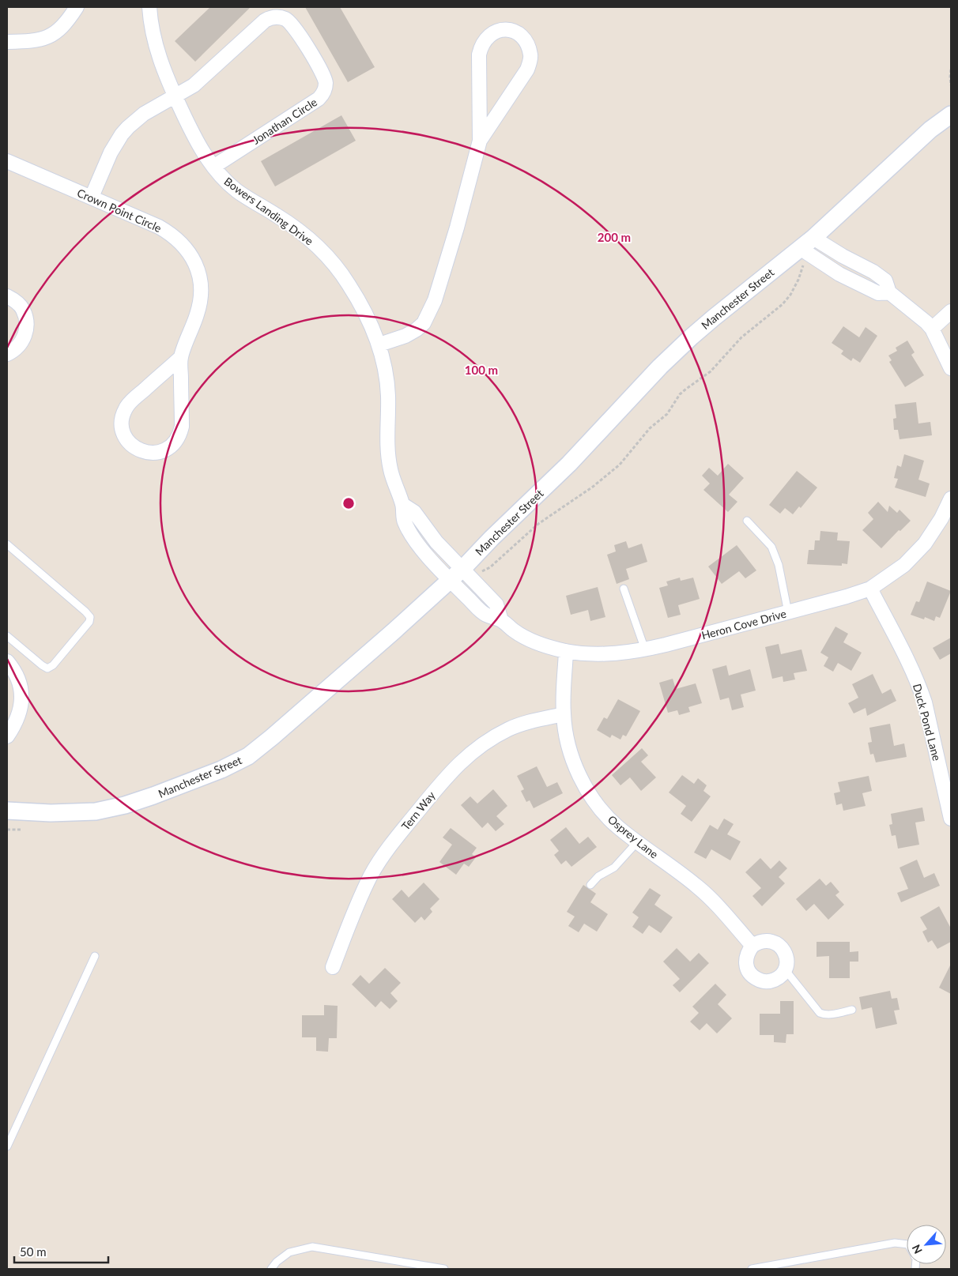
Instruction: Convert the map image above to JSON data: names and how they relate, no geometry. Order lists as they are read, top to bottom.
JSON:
{
  "streets": {
    "street": [
      "Jonathan Circle",
      "Crown Point Circle",
      "Bowers Landing Drive",
      "Manchester Street",
      "Heron Cove Drive",
      "Duck Pond Lane",
      "Tern Way",
      "Osprey Lane"
    ]
  },
  "crossings": [
    ["Jonathan Circle", "Crown Point Circle"],
    ["Jonathan Circle", "Bowers Landing Drive"],
    ["Bowers Landing Drive", "Manchester Street"],
    ["Bowers Landing Drive", "Heron Cove Drive"],
    ["Manchester Street", "Heron Cove Drive"],
    ["Heron Cove Drive", "Duck Pond Lane"],
    ["Heron Cove Drive", "Osprey Lane"],
    ["Tern Way", "Osprey Lane"]
  ],
  "scale_bar": "50 m",
  "north": "bottom left",
  "rings": ["200 m", "100 m"]
}
